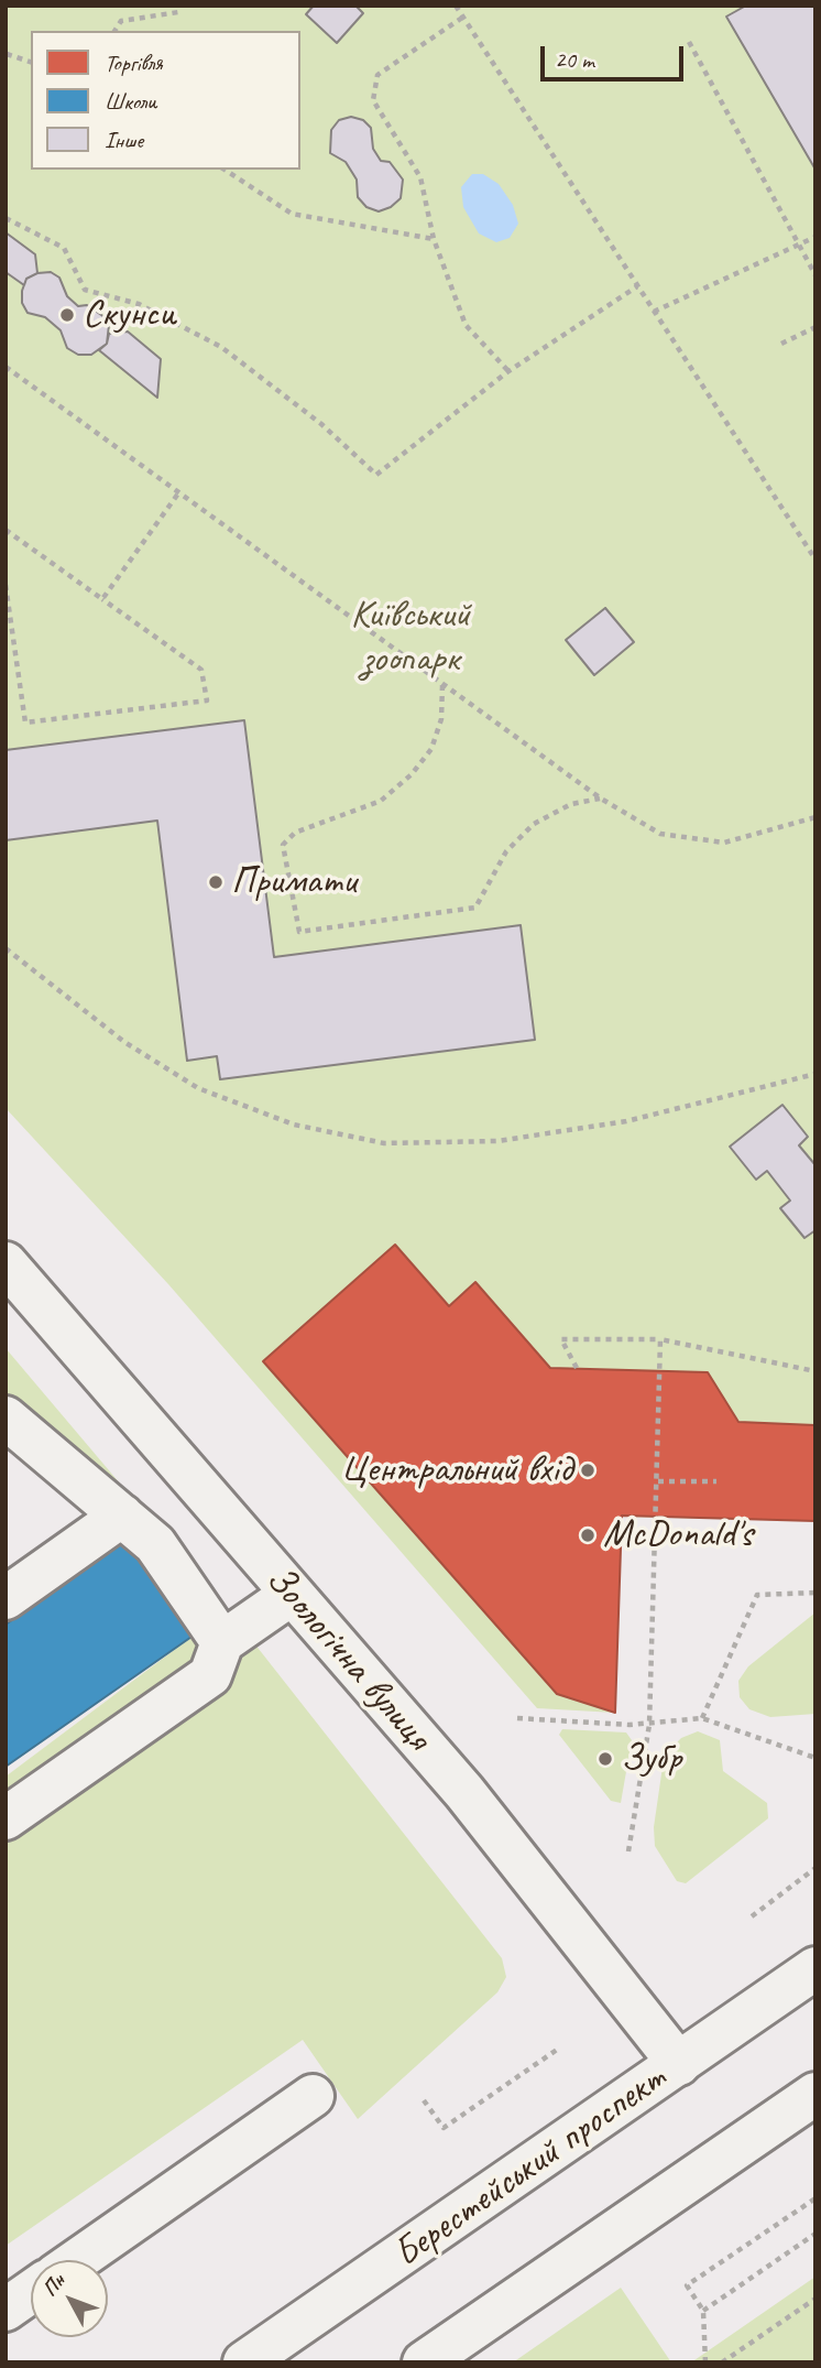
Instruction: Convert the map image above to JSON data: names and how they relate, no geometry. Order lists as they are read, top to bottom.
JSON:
{
  "streets": {
    "main road": ["Зоологічна вулиця", "Берестейський проспект"]
  },
  "crossings": [
    ["Зоологічна вулиця", "Берестейський проспект"]
  ],
  "parks": ["Київський зоопарк"],
  "places": [
    "Скунси",
    "Примати",
    "Центральний вхід",
    "McDonald's",
    "Зубр"
  ],
  "legend": ["Торгівля", "Школи", "Інше"],
  "scale_bar": "20 m",
  "north": "top left"
}
